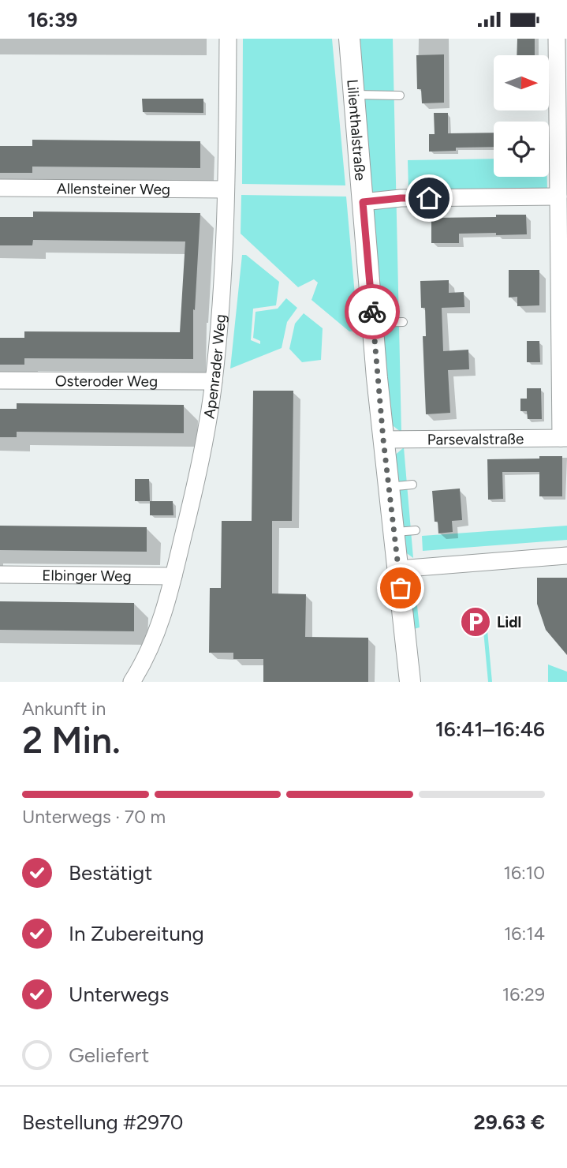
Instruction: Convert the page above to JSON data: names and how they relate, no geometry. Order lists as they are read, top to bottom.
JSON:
{
  "streets": {
    "street": [
      "Lilienthalstraße",
      "Allensteiner Weg",
      "Apenrader Weg",
      "Osteroder Weg",
      "Parsevalstraße",
      "Elbinger Weg"
    ]
  },
  "crossings": [
    ["Lilienthalstraße", "Parsevalstraße"],
    ["Allensteiner Weg", "Apenrader Weg"],
    ["Apenrader Weg", "Osteroder Weg"],
    ["Apenrader Weg", "Elbinger Weg"]
  ],
  "places": {
    "parking": ["Lidl"]
  },
  "north": "right",
  "page": {
    "status": "16:39",
    "heading": ["2 Min.", "Ankunft in", "16:41–16:46"],
    "panel": ["Bestellung #2970", "29.63 €"],
    "bar": "Unterwegs · 70 m",
    "list": [
      ["Bestätigt", "16:10"],
      ["In Zubereitung", "16:14"],
      ["Unterwegs", "16:29"],
      "Geliefert"
    ]
  }
}
